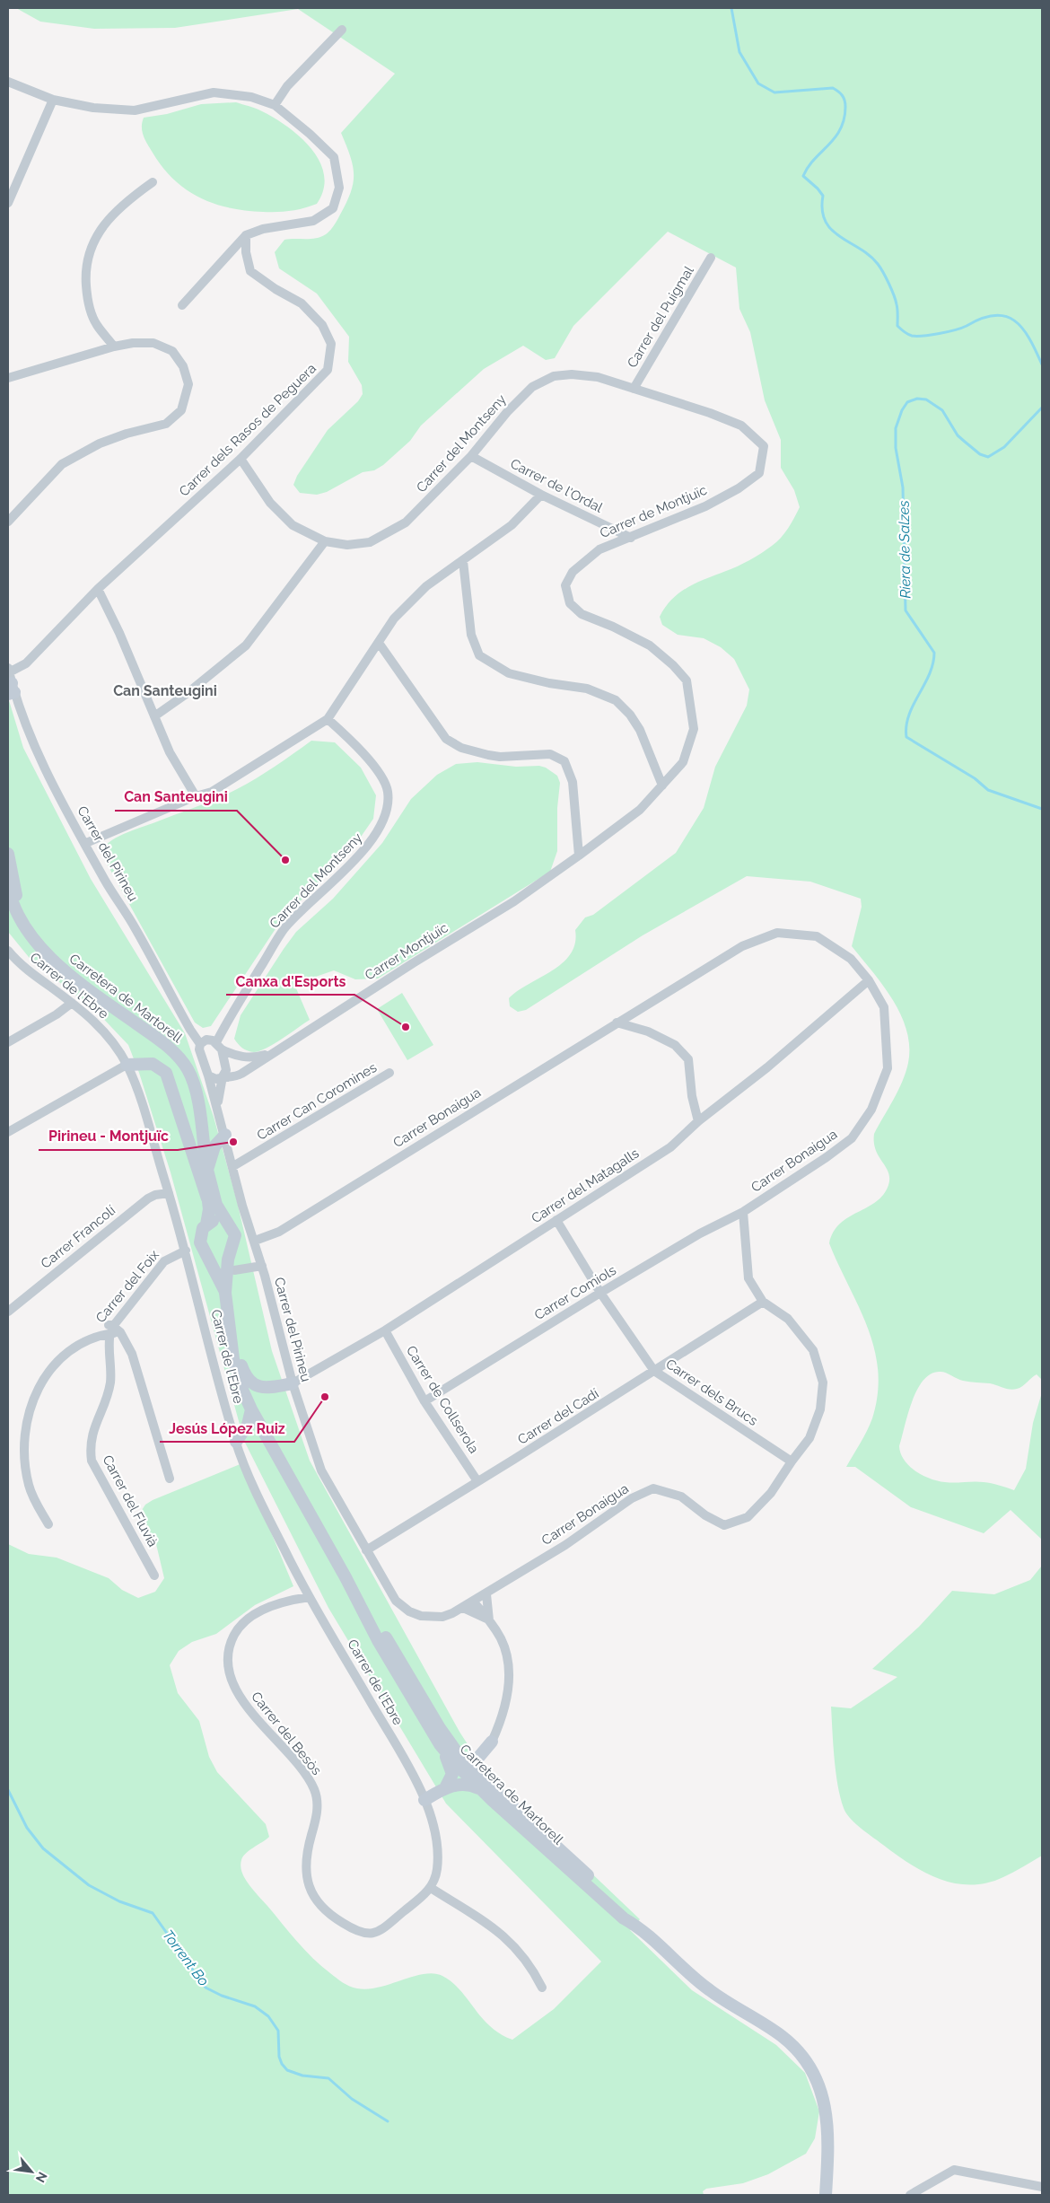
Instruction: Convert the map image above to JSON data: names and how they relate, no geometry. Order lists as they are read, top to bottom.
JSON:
{
  "streets": {
    "main road": ["Carretera de Martorell"],
    "street": [
      "Carrer del Puigmal",
      "Carrer dels Rasos de Peguera",
      "Carrer del Montseny",
      "Carrer de l'Ordal",
      "Carrer de Montjuïc",
      "Carrer del Pirineu",
      "Carrer Montjuïc",
      "Carrer de l'Ebre",
      "Carrer Can Coromines",
      "Carrer Bonaigua",
      "Carrer del Matagalls",
      "Carrer Francolí",
      "Carrer del Foix",
      "Carrer Comiols",
      "Carrer dels Brucs",
      "Carrer de Collserola",
      "Carrer del Cadí",
      "Carrer del Fluvià",
      "Carrer del Besòs"
    ]
  },
  "crossings": [
    ["Carrer del Puigmal", "Carrer del Montseny"],
    ["Carrer del Puigmal", "Carrer de Montjuïc"],
    ["Carrer dels Rasos de Peguera", "Carrer del Montseny"],
    ["Carrer dels Rasos de Peguera", "Carrer del Pirineu"],
    ["Carrer del Montseny", "Carrer de l'Ordal"],
    ["Carrer del Montseny", "Carrer de Montjuïc"],
    ["Carrer del Montseny", "Carrer del Pirineu"],
    ["Carrer de l'Ordal", "Carrer de Montjuïc"],
    ["Carrer de Montjuïc", "Carrer Montjuïc"],
    ["Carrer del Pirineu", "Carrer Montjuïc"],
    ["Carrer del Pirineu", "Carrer Can Coromines"],
    ["Carrer del Pirineu", "Carrer Bonaigua"],
    ["Carrer del Pirineu", "Carrer del Matagalls"],
    ["Carrer del Pirineu", "Carrer del Cadí"],
    ["Carrer de l'Ebre", "Carrer Francolí"],
    ["Carrer de l'Ebre", "Carrer del Foix"],
    ["Carrer de l'Ebre", "Carrer del Besòs"],
    ["Carrer Bonaigua", "Carrer del Matagalls"],
    ["Carrer Bonaigua", "Carrer Comiols"],
    ["Carrer Bonaigua", "Carrer dels Brucs"],
    ["Carrer Bonaigua", "Carrer del Cadí"],
    ["Carrer del Matagalls", "Carrer dels Brucs"],
    ["Carrer del Matagalls", "Carrer de Collserola"],
    ["Carrer del Foix", "Carrer del Fluvià"],
    ["Carrer Comiols", "Carrer dels Brucs"],
    ["Carrer Comiols", "Carrer de Collserola"],
    ["Carrer dels Brucs", "Carrer del Cadí"],
    ["Carrer de Collserola", "Carrer del Cadí"]
  ],
  "districts": ["Can Santeugini"],
  "water": ["Riera de Salzes", "Torrent Bo"],
  "places": [
    "Can Santeugini",
    "Canxa d'Esports",
    "Pirineu - Montjuïc",
    "Jesús López Ruiz"
  ],
  "north": "bottom right"
}
